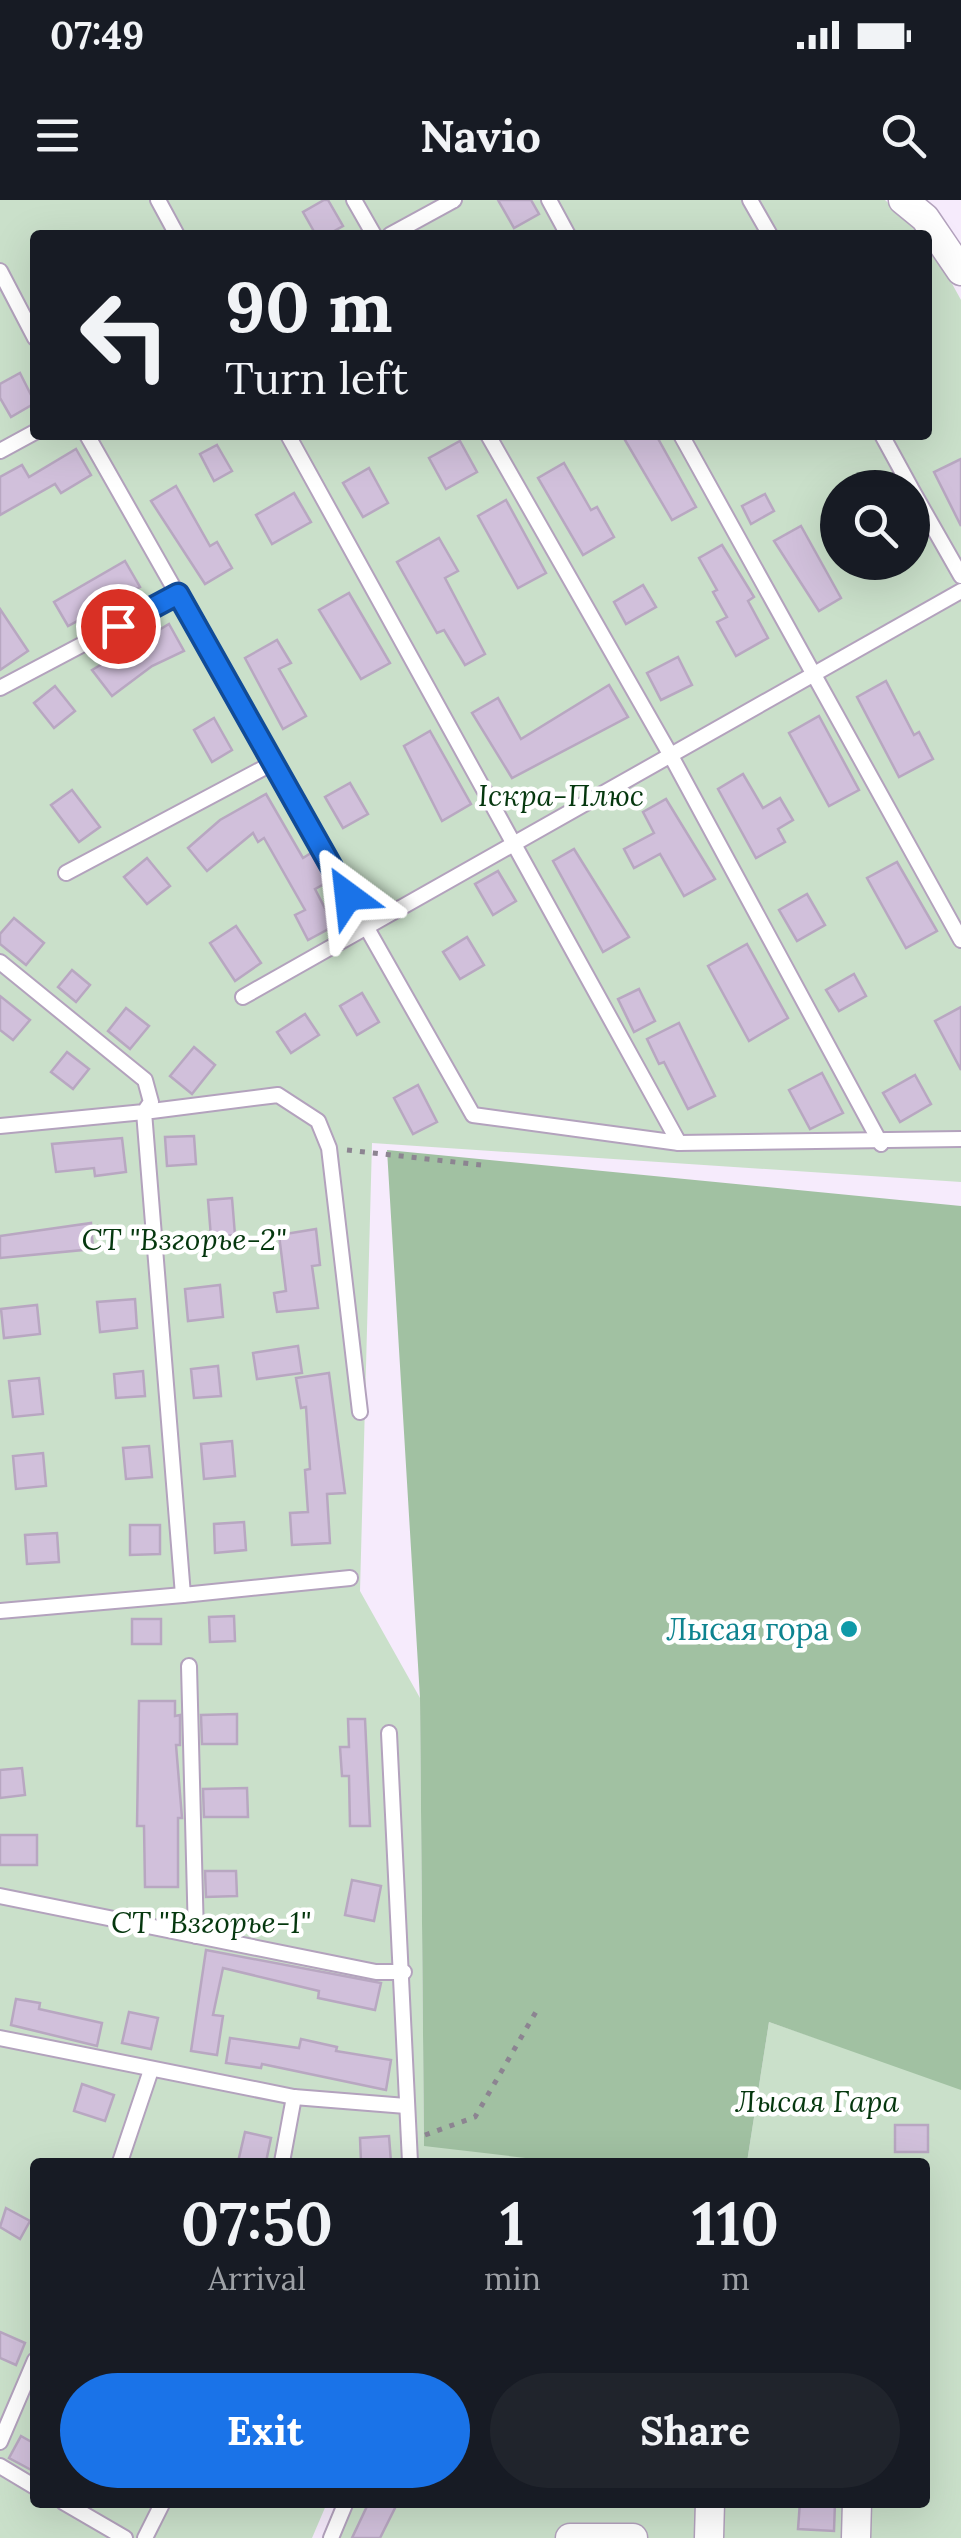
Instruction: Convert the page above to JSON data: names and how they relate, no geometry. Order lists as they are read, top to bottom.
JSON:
{
  "parks": [
    "Іскра-Плюс",
    "СТ \"Взгорье-2\"",
    "СТ \"Взгорье-1\"",
    "Лысая Гара"
  ],
  "places": ["Лысая гора"],
  "page": {
    "status": "07:49",
    "header": "Navio",
    "turn": ["90 m", "Turn left"],
    "eta": [
      "07:50",
      "Arrival",
      "1",
      "min",
      "110",
      "m"
    ],
    "buttons": ["Exit", "Share"]
  }
}
